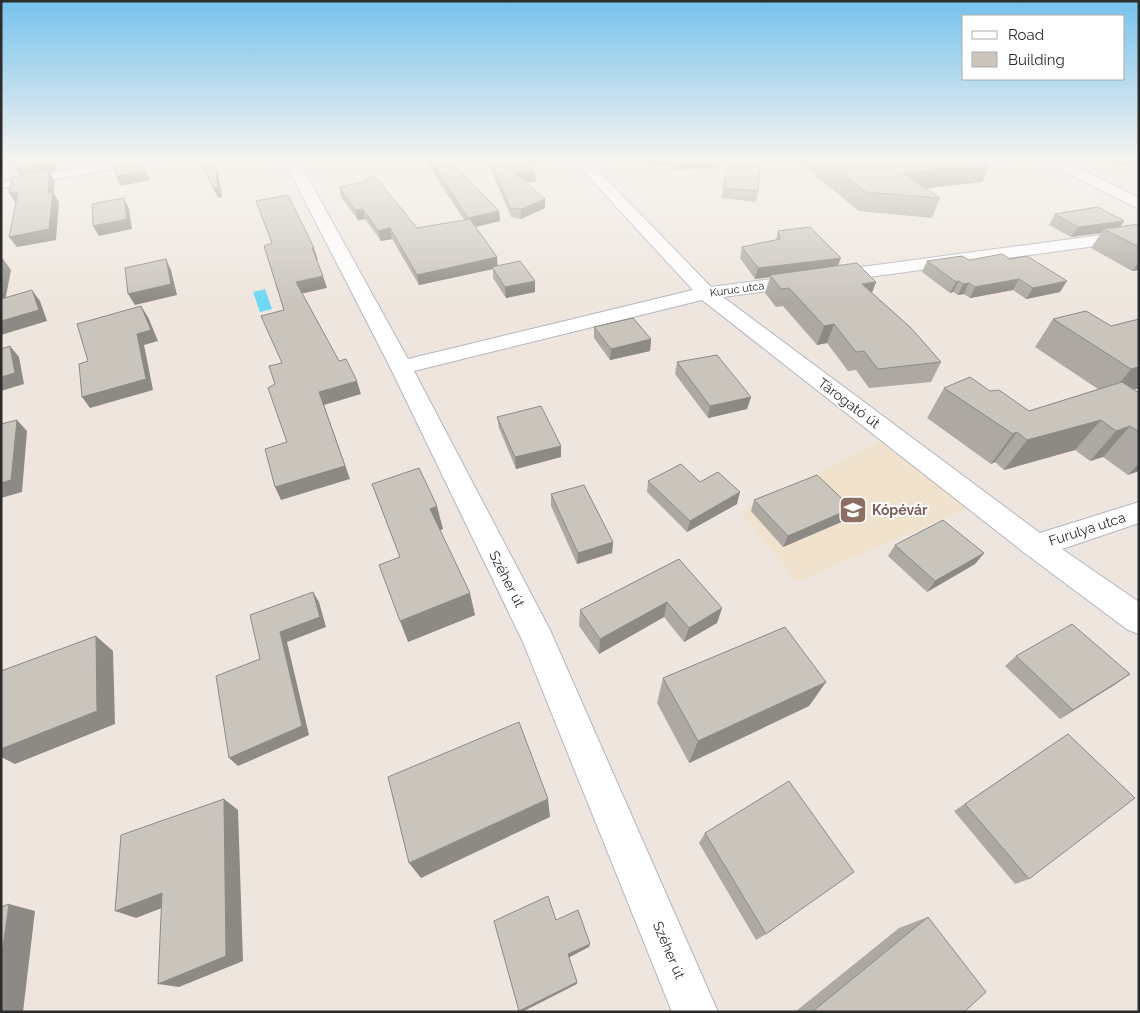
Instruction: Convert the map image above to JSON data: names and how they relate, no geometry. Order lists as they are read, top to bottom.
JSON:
{
  "streets": {
    "street": [
      "Kuruc utca",
      "Tárogató út",
      "Furulya utca",
      "Széher út"
    ]
  },
  "crossings": [
    ["Kuruc utca", "Tárogató út"],
    ["Kuruc utca", "Széher út"],
    ["Tárogató út", "Furulya utca"]
  ],
  "places": {
    "school or university": ["Kópévár"]
  },
  "legend": ["Road", "Building"]
}
